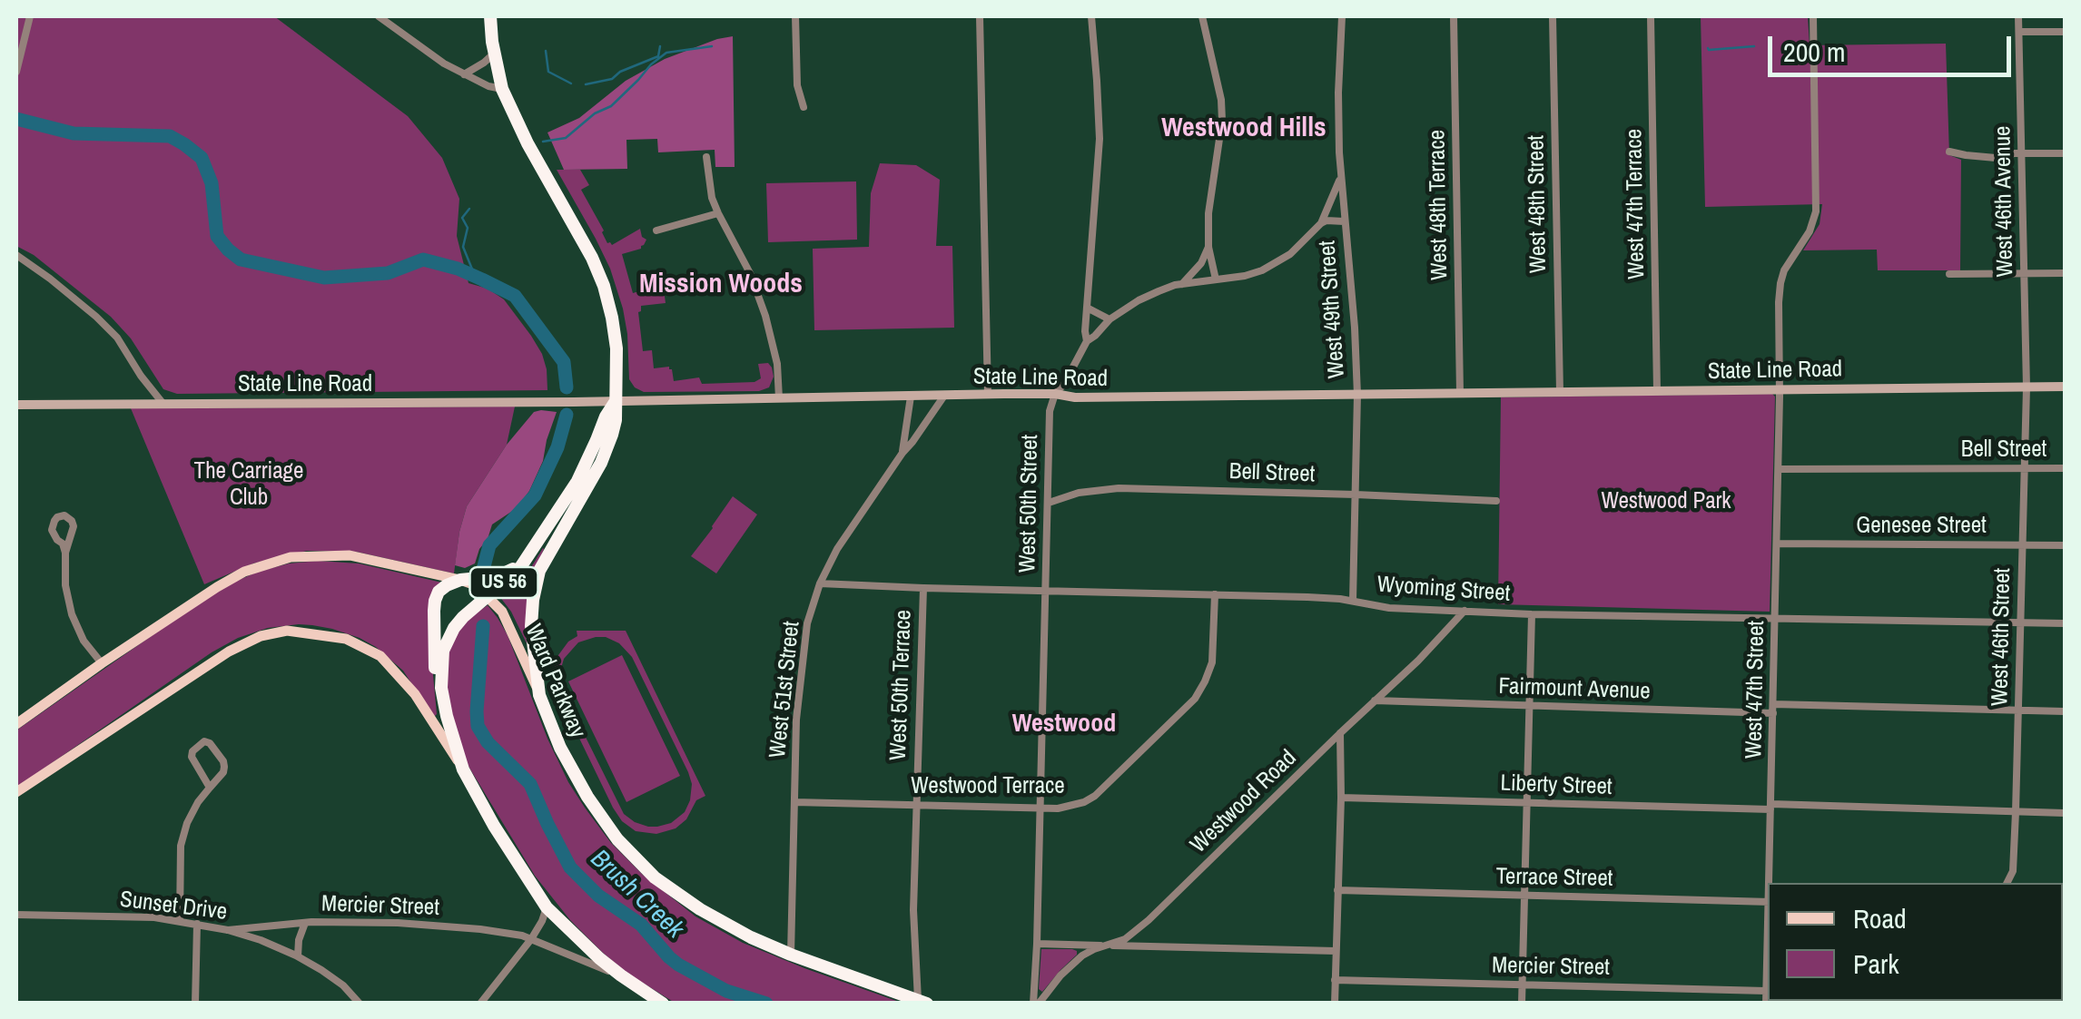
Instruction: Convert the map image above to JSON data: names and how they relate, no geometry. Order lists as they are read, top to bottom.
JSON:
{
  "streets": {
    "highway": ["US 56", "Ward Parkway"],
    "street": [
      "West 46th Avenue",
      "West 48th Street",
      "West 47th Terrace",
      "West 48th Terrace",
      "West 49th Street",
      "State Line Road",
      "Bell Street",
      "West 50th Street",
      "Genesee Street",
      "Wyoming Street",
      "West 46th Street",
      "West 50th Terrace",
      "West 51st Street",
      "Fairmount Avenue",
      "West 47th Street",
      "Liberty Street",
      "Westwood Terrace",
      "Westwood Road",
      "Terrace Street",
      "Sunset Drive",
      "Mercier Street"
    ]
  },
  "crossings": [
    ["West 46th Avenue", "State Line Road"],
    ["West 46th Avenue", "West 46th Street"],
    ["West 48th Street", "State Line Road"],
    ["West 47th Terrace", "State Line Road"],
    ["West 48th Terrace", "State Line Road"],
    ["West 49th Street", "State Line Road"],
    ["West 49th Street", "Bell Street"],
    ["West 49th Street", "Wyoming Street"],
    ["State Line Road", "West 50th Street"],
    ["State Line Road", "US 56"],
    ["State Line Road", "West 46th Street"],
    ["State Line Road", "West 51st Street"],
    ["State Line Road", "West 47th Street"],
    ["Bell Street", "West 50th Street"],
    ["Bell Street", "West 46th Street"],
    ["Bell Street", "West 47th Street"],
    ["West 50th Street", "Wyoming Street"],
    ["West 50th Street", "Westwood Terrace"],
    ["West 50th Street", "Westwood Road"],
    ["Genesee Street", "West 46th Street"],
    ["Genesee Street", "West 47th Street"],
    ["US 56", "Ward Parkway"],
    ["US 56", "Mercier Street"],
    ["Wyoming Street", "West 46th Street"],
    ["Wyoming Street", "West 50th Terrace"],
    ["Wyoming Street", "West 51st Street"],
    ["Wyoming Street", "West 47th Street"],
    ["Wyoming Street", "Westwood Terrace"],
    ["Wyoming Street", "Westwood Road"],
    ["West 46th Street", "Liberty Street"],
    ["Ward Parkway", "West 50th Terrace"],
    ["Ward Parkway", "West 51st Street"],
    ["West 50th Terrace", "Westwood Terrace"],
    ["West 51st Street", "Westwood Terrace"],
    ["Fairmount Avenue", "West 47th Street"],
    ["Fairmount Avenue", "Westwood Road"],
    ["West 47th Street", "Liberty Street"],
    ["West 47th Street", "Mercier Street"],
    ["Sunset Drive", "Mercier Street"]
  ],
  "districts": ["Westwood Hills", "Mission Woods", "Westwood"],
  "water": ["Brush Creek"],
  "parks": ["The Carriage Club", "Westwood Park"],
  "legend": ["Road", "Park"],
  "scale_bar": "200 m"
}
